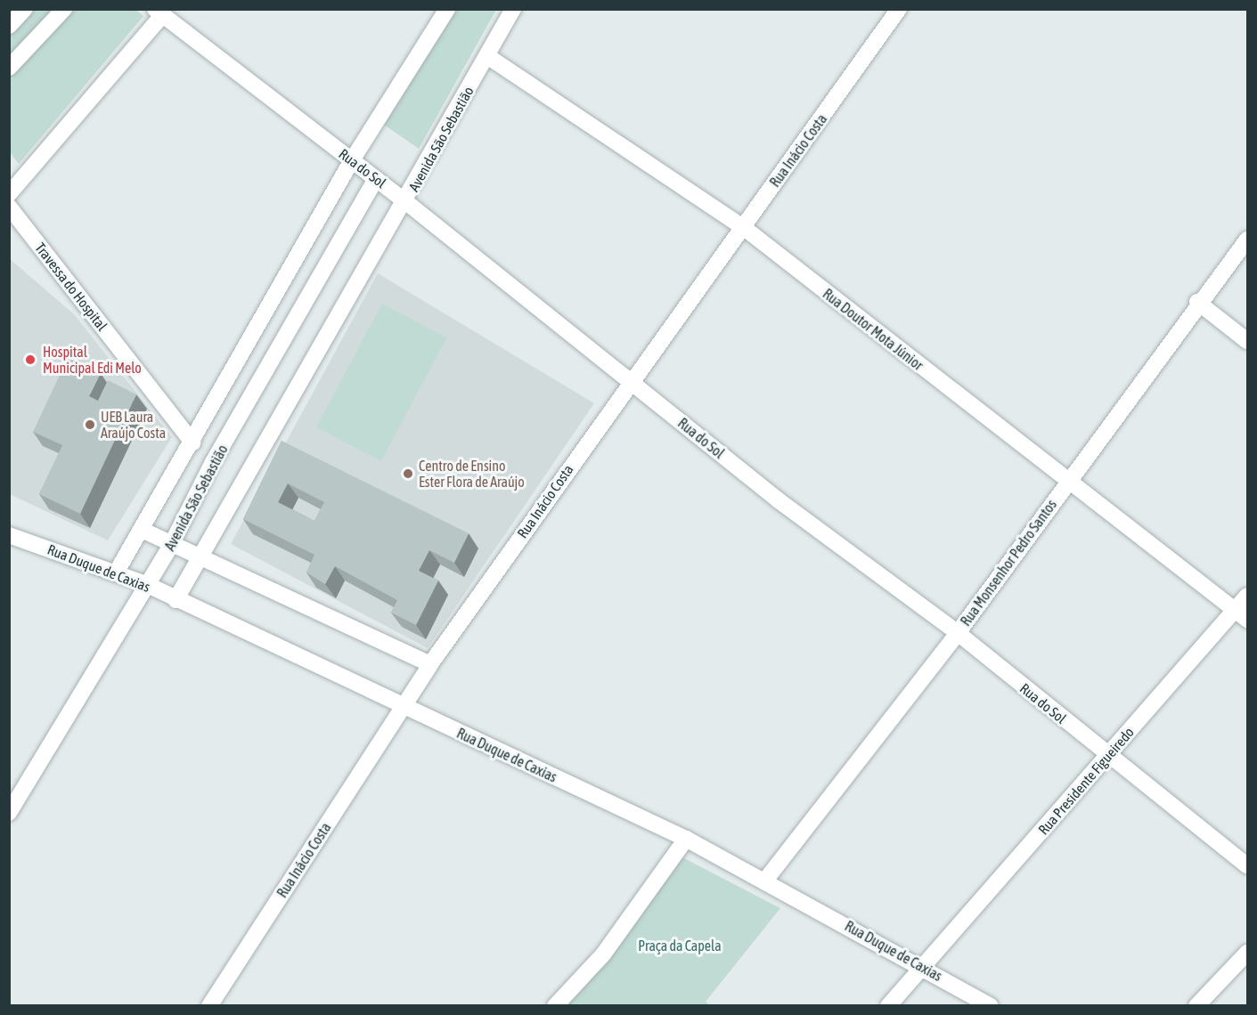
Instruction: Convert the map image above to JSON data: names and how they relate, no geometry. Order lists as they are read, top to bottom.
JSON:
{
  "streets": {
    "street": [
      "Avenida São Sebastião",
      "Rua Inácio Costa",
      "Rua do Sol",
      "Travessa do Hospital",
      "Rua Doutor Mota Júnior",
      "Rua Monsenhor Pedro Santos",
      "Rua Duque de Caxias",
      "Rua Presidente Figueiredo"
    ]
  },
  "crossings": [
    ["Avenida São Sebastião", "Rua do Sol"],
    ["Avenida São Sebastião", "Travessa do Hospital"],
    ["Avenida São Sebastião", "Rua Doutor Mota Júnior"],
    ["Avenida São Sebastião", "Rua Duque de Caxias"],
    ["Rua Inácio Costa", "Rua do Sol"],
    ["Rua Inácio Costa", "Rua Doutor Mota Júnior"],
    ["Rua Inácio Costa", "Rua Duque de Caxias"],
    ["Rua do Sol", "Rua Monsenhor Pedro Santos"],
    ["Rua do Sol", "Rua Presidente Figueiredo"],
    ["Rua Doutor Mota Júnior", "Rua Monsenhor Pedro Santos"],
    ["Rua Doutor Mota Júnior", "Rua Presidente Figueiredo"],
    ["Rua Monsenhor Pedro Santos", "Rua Duque de Caxias"],
    ["Rua Duque de Caxias", "Rua Presidente Figueiredo"]
  ],
  "parks": ["Praça da Capela"],
  "places": ["Hospital Municipal Edi Melo", "UEB Laura Araújo Costa", "Centro de Ensino Ester Flora de Araújo"]
}
